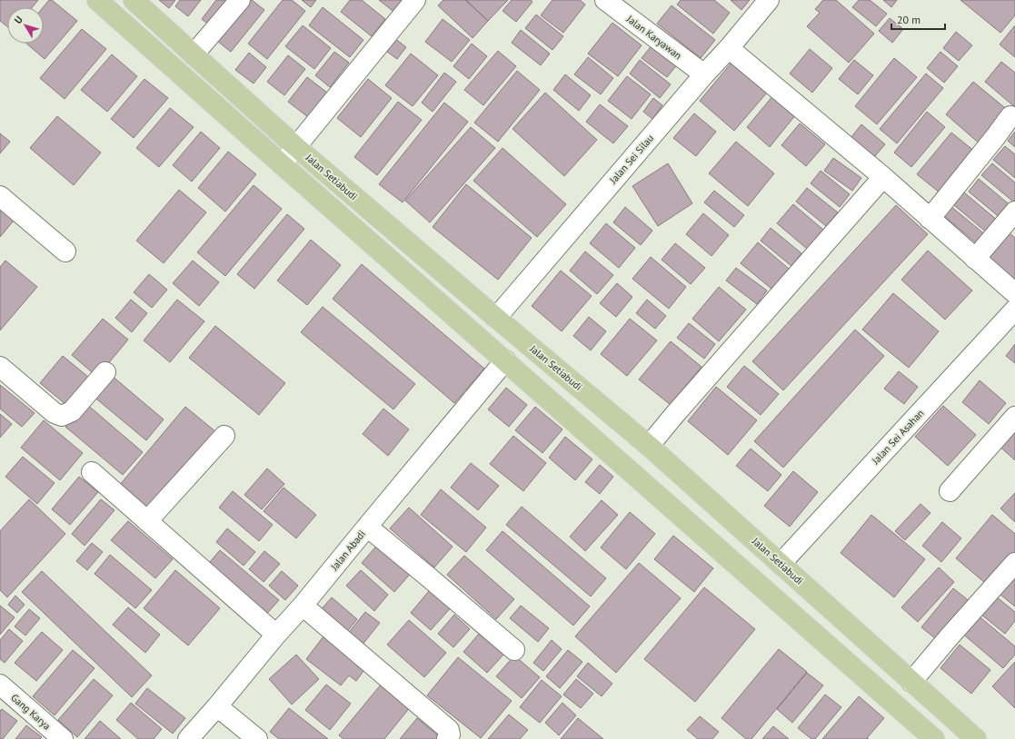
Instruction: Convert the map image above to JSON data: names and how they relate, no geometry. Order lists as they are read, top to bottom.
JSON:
{
  "streets": {
    "main road": ["Jalan Setiabudi"],
    "street": [
      "Jalan Karyawan",
      "Jalan Sei Silau",
      "Jalan Sei Asahan",
      "Jalan Abadi",
      "Gang Karya"
    ]
  },
  "crossings": [
    ["Jalan Karyawan", "Jalan Sei Silau"],
    ["Jalan Sei Silau", "Jalan Setiabudi"],
    ["Jalan Setiabudi", "Jalan Sei Asahan"]
  ],
  "scale_bar": "20 m",
  "north": "top left"
}
